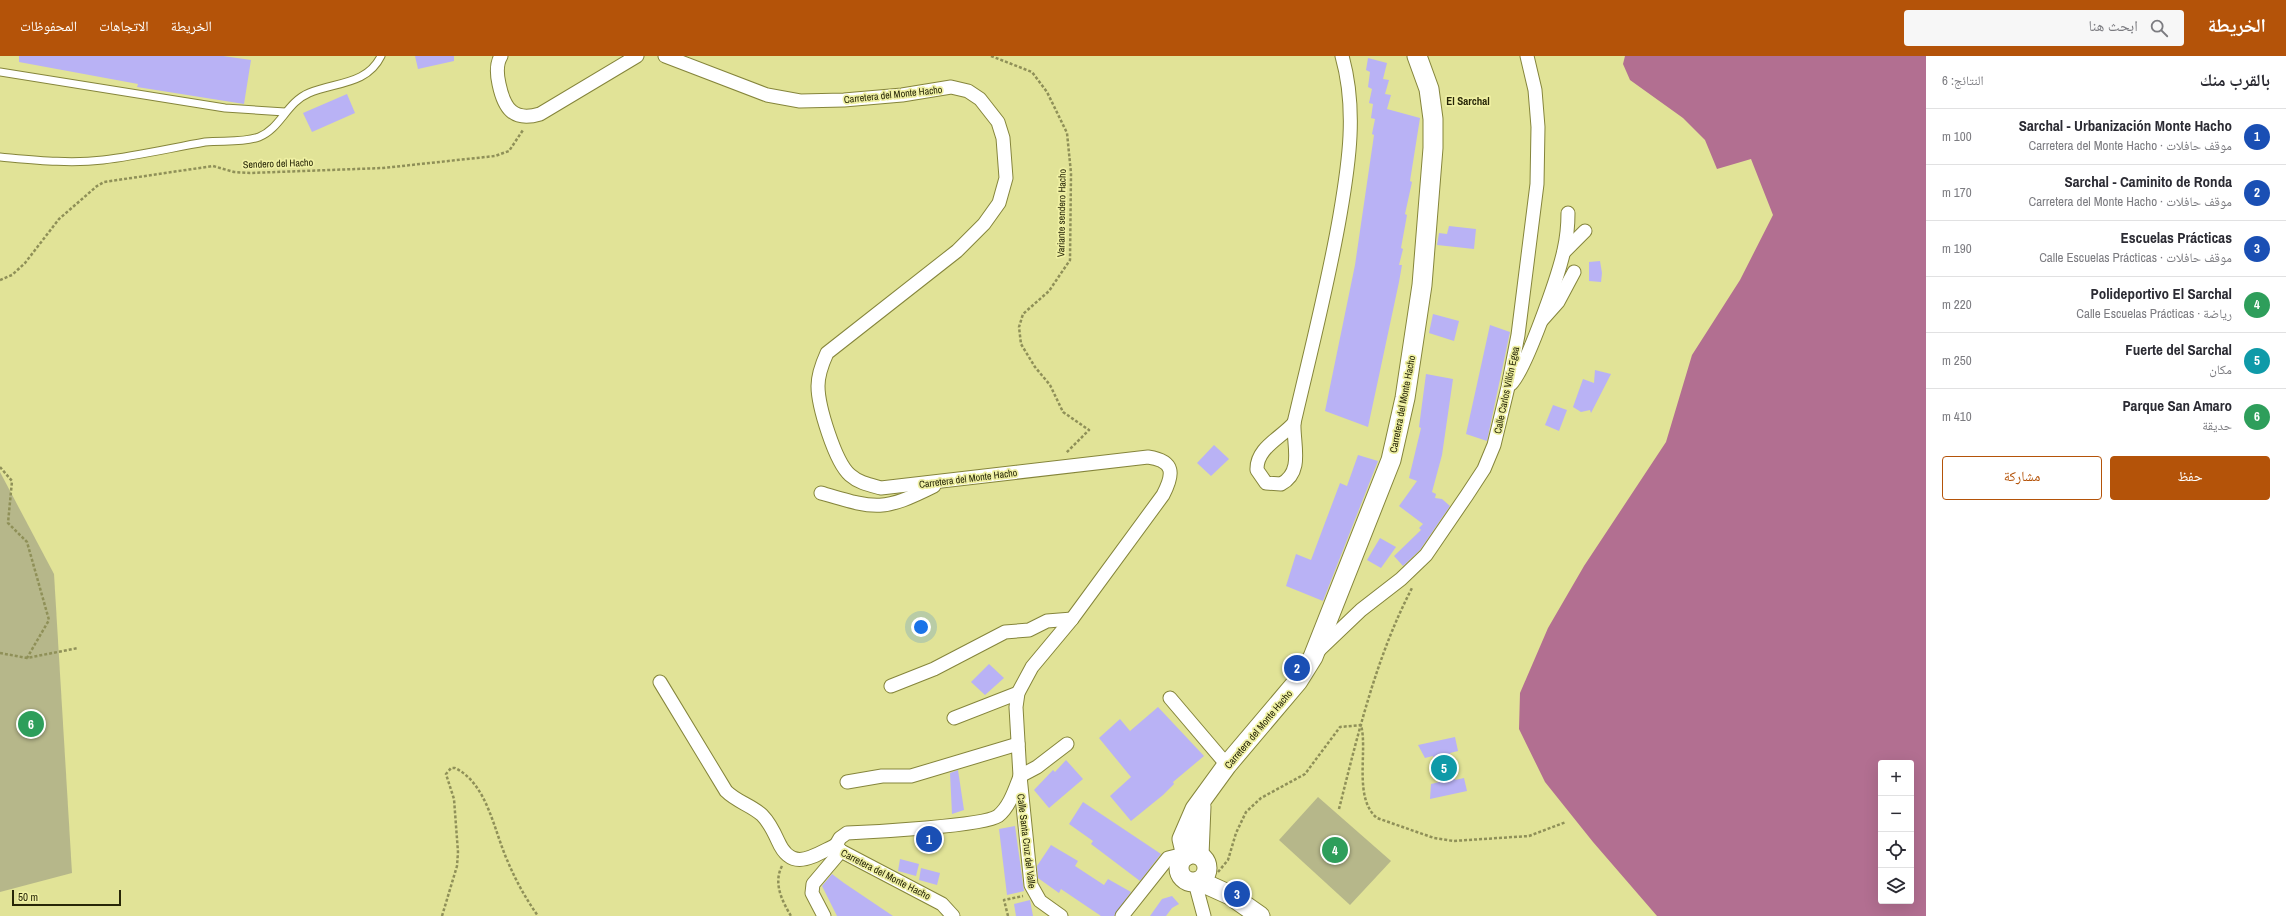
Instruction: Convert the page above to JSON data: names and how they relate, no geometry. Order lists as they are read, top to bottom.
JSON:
{
  "streets": {
    "main road": ["Carretera del Monte Hacho"],
    "street": ["Calle Carlos Villón Egea", "Calle Santa Cruz del Valle"],
    "path": ["Sendero del Hacho", "Variante sendero Hacho"]
  },
  "crossings": [
    ["Carretera del Monte Hacho", "Variante sendero Hacho"],
    ["Carretera del Monte Hacho", "Calle Carlos Villón Egea"],
    ["Carretera del Monte Hacho", "Calle Santa Cruz del Valle"]
  ],
  "districts": ["El Sarchal"],
  "scale_bar": "50 m",
  "page": {
    "header": "الخريطة",
    "search": "ابحث هنا",
    "nav": ["الخريطة", "الاتجاهات", "المحفوظات"],
    "heading": ["بالقرب منك", "النتائج: 6"],
    "list": [
      {
        "mark": "1",
        "name": "Sarchal - Urbanización Monte Hacho",
        "note": "موقف حافلات · Carretera del Monte Hacho",
        "value": "100 m"
      },
      {
        "mark": "2",
        "name": "Sarchal - Caminito de Ronda",
        "note": "موقف حافلات · Carretera del Monte Hacho",
        "value": "170 m"
      },
      {
        "mark": "3",
        "name": "Escuelas Prácticas",
        "note": "موقف حافلات · Calle Escuelas Prácticas",
        "value": "190 m"
      },
      {
        "mark": "4",
        "name": "Polideportivo El Sarchal",
        "note": "رياضة · Calle Escuelas Prácticas",
        "value": "220 m"
      },
      {
        "mark": "5",
        "name": "Fuerte del Sarchal",
        "note": "مكان",
        "value": "250 m"
      },
      {
        "mark": "6",
        "name": "Parque San Amaro",
        "note": "حديقة",
        "value": "410 m"
      }
    ],
    "buttons": ["حفظ", "مشاركة"],
    "pins": [
      "2",
      "6",
      "5",
      "1",
      "4",
      "3"
    ],
    "map_buttons": ["+", "−"],
    "scale": "50 m"
  }
}
